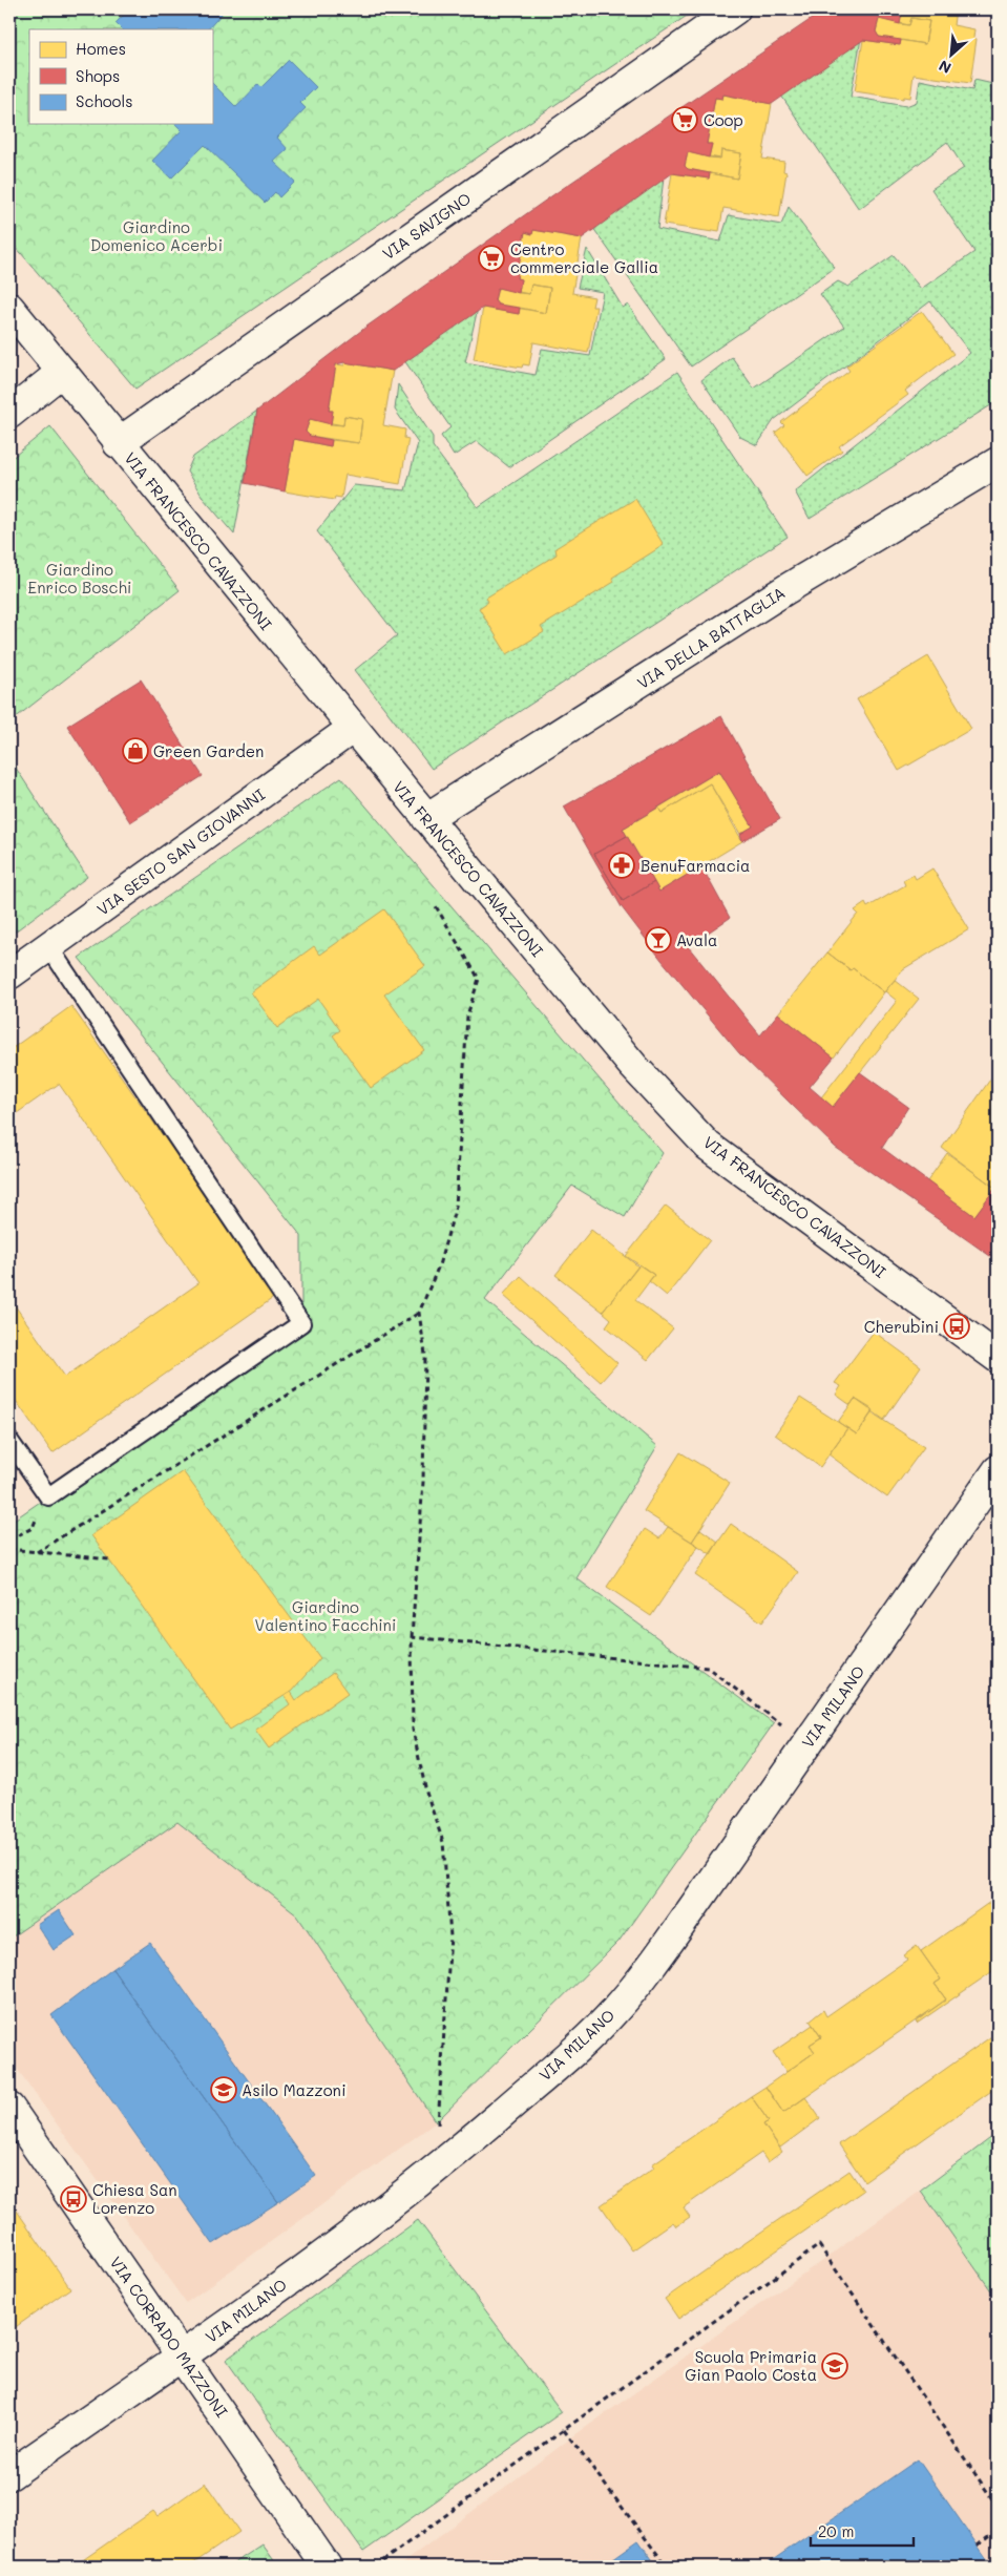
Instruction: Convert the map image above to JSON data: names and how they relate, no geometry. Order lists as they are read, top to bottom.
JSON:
{
  "streets": {
    "street": [
      "VIA SAVIGNO",
      "VIA FRANCESCO CAVAZZONI",
      "VIA DELLA BATTAGLIA",
      "VIA SESTO SAN GIOVANNI",
      "VIA MILANO",
      "VIA CORRADO MAZZONI"
    ]
  },
  "crossings": [
    ["VIA SAVIGNO", "VIA FRANCESCO CAVAZZONI"],
    ["VIA FRANCESCO CAVAZZONI", "VIA DELLA BATTAGLIA"],
    ["VIA FRANCESCO CAVAZZONI", "VIA SESTO SAN GIOVANNI"],
    ["VIA MILANO", "VIA CORRADO MAZZONI"]
  ],
  "parks": ["Giardino Domenico Acerbi", "Giardino Enrico Boschi", "Giardino Valentino Facchini"],
  "places": {
    "supermarket": ["Coop", "Centro commerciale Gallia"],
    "shop": ["Green Garden"],
    "pharmacy": ["BenuFarmacia"],
    "bar": ["Avala"],
    "bus stop": ["Cherubini", "Chiesa San Lorenzo"],
    "school or university": ["Asilo Mazzoni", "Scuola Primaria Gian Paolo Costa"]
  },
  "legend": ["Homes", "Shops", "Schools"],
  "scale_bar": "20 m",
  "north": "bottom left"
}
